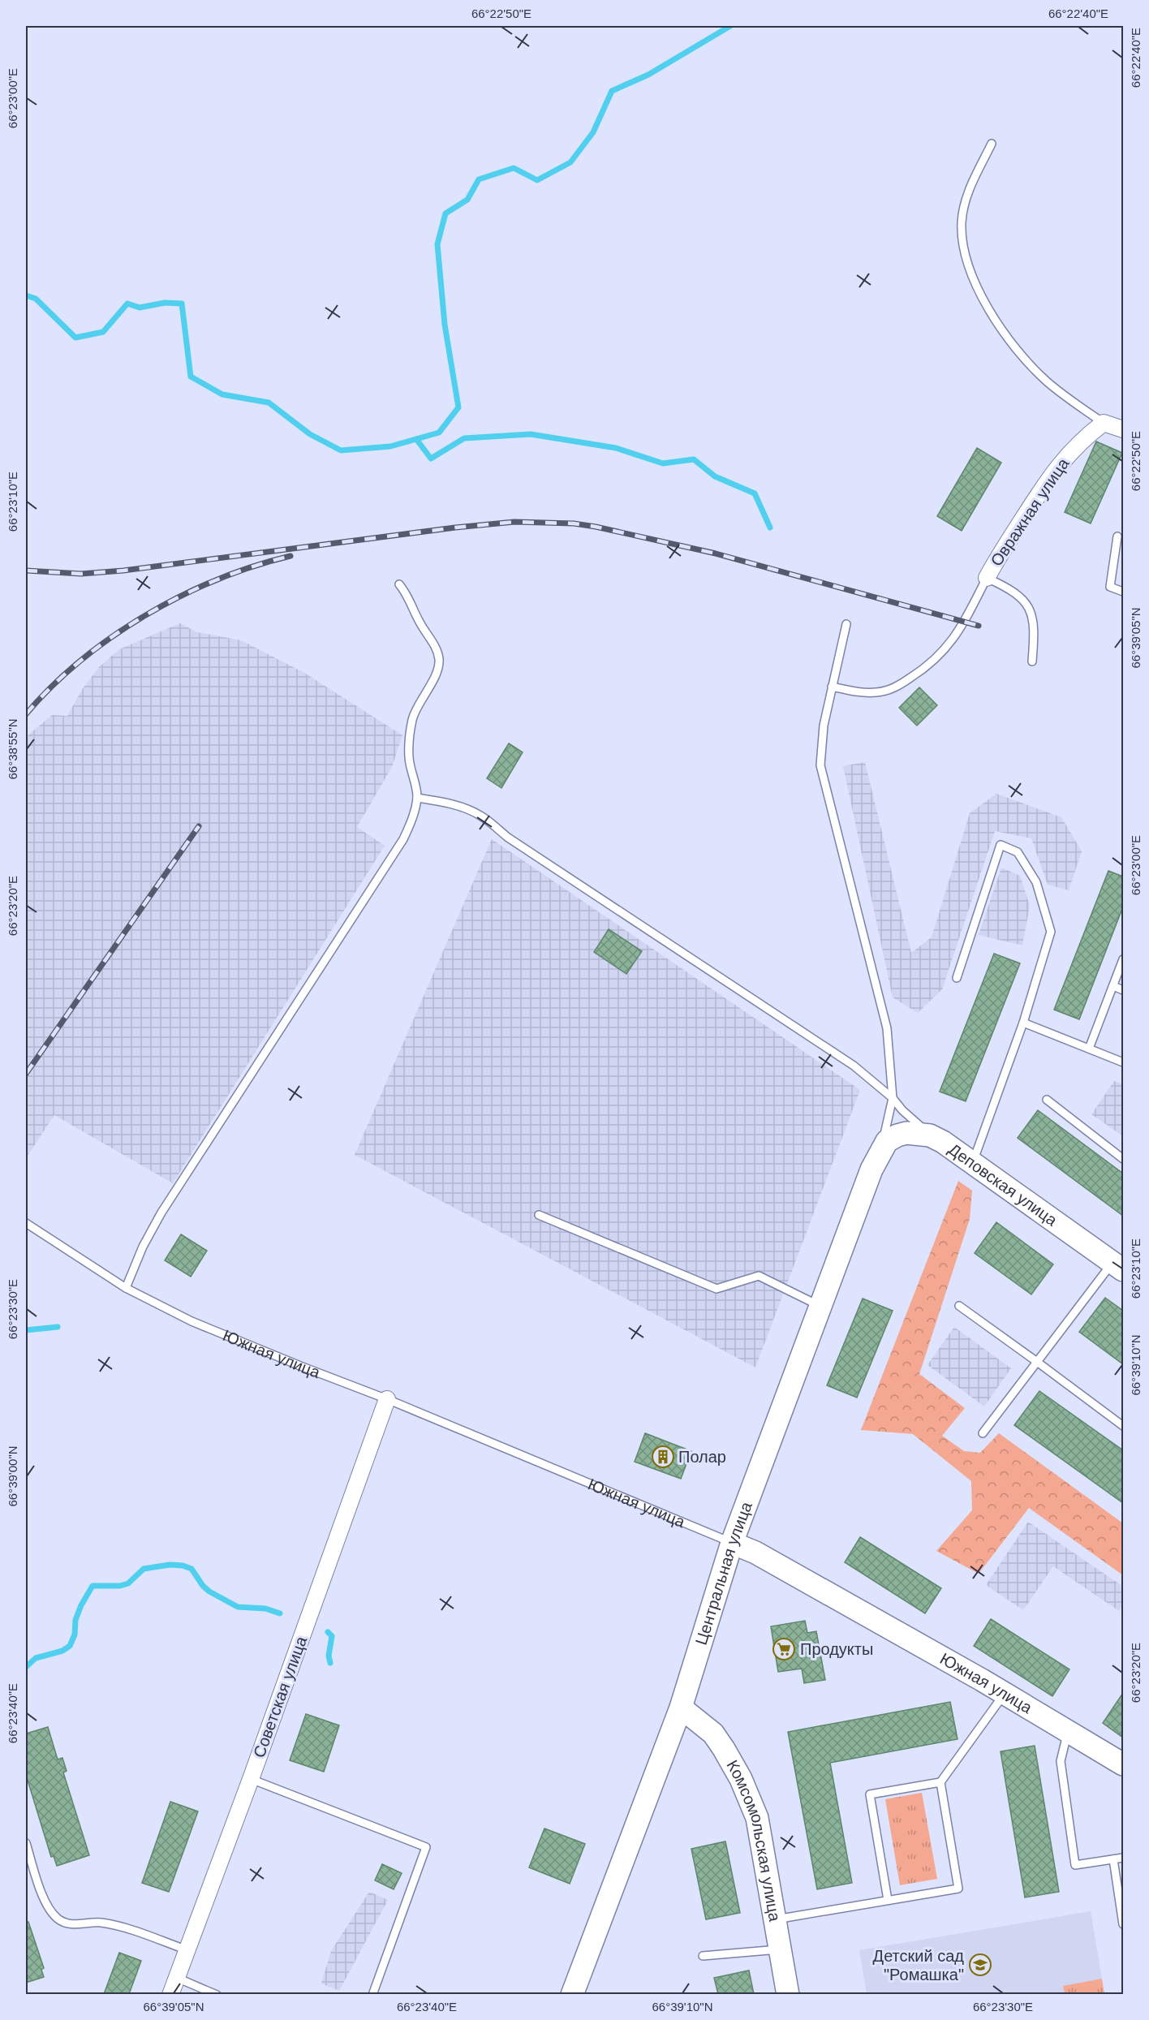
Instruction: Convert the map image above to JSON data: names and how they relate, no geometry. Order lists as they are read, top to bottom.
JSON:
{
  "streets": {
    "street": [
      "Овражная улица",
      "Деповская улица",
      "Южная улица",
      "Центральная улица",
      "Советская улица",
      "Комсомольская улица"
    ]
  },
  "crossings": [
    ["Деповская улица", "Центральная улица"],
    ["Южная улица", "Центральная улица"],
    ["Южная улица", "Советская улица"],
    ["Центральная улица", "Комсомольская улица"]
  ],
  "places": {
    "building": ["Полар"],
    "supermarket": ["Продукты"],
    "school or university": ["Детский сад \"Ромашка\""]
  },
  "coordinates": [
    "66°22'50\"E",
    "66°22'40\"E",
    "66°23'00\"E",
    "66°23'10\"E",
    "66°39'05\"N",
    "66°38'55\"N",
    "66°23'20\"E",
    "66°23'30\"E",
    "66°39'10\"N",
    "66°39'00\"N",
    "66°23'40\"E"
  ]
}
